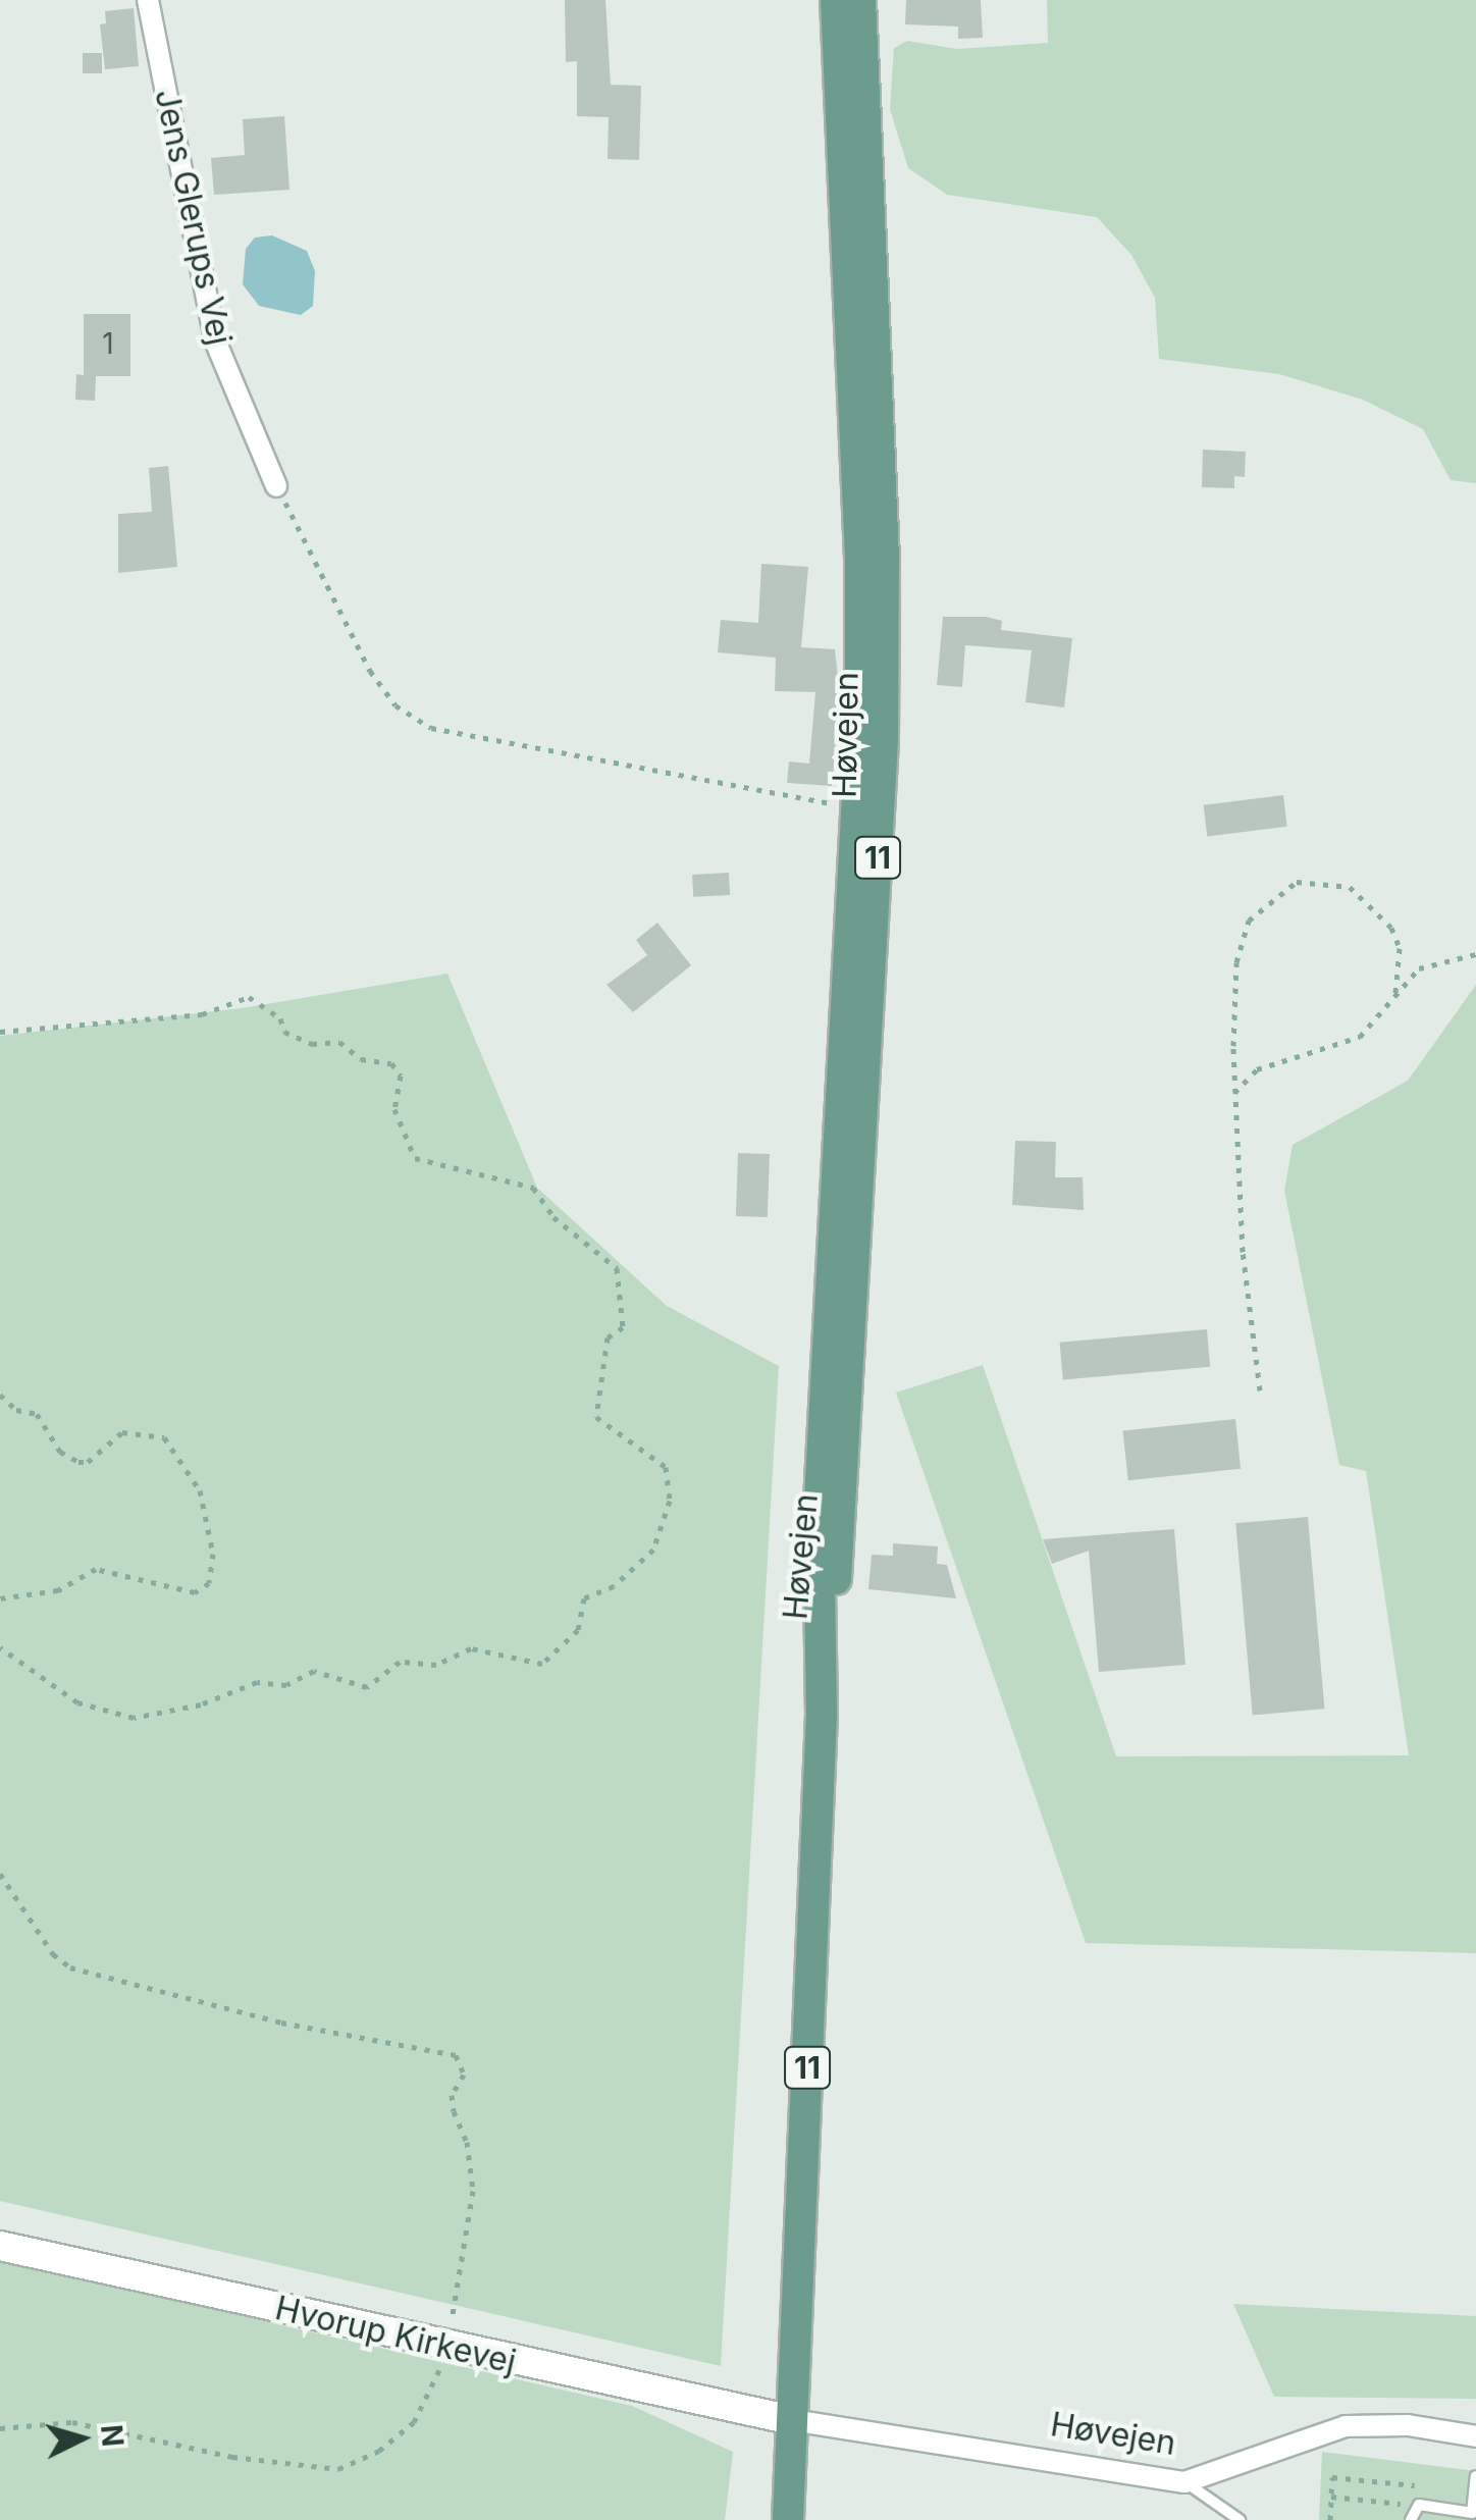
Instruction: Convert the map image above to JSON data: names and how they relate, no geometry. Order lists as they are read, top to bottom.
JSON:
{
  "streets": {
    "main road": ["Høvejen", "11"],
    "street": ["Jens Glerups Vej", "Hvorup Kirkevej"]
  },
  "crossings": [
    ["Høvejen", "Hvorup Kirkevej"]
  ],
  "house_numbers": ["1"],
  "north": "right"
}
